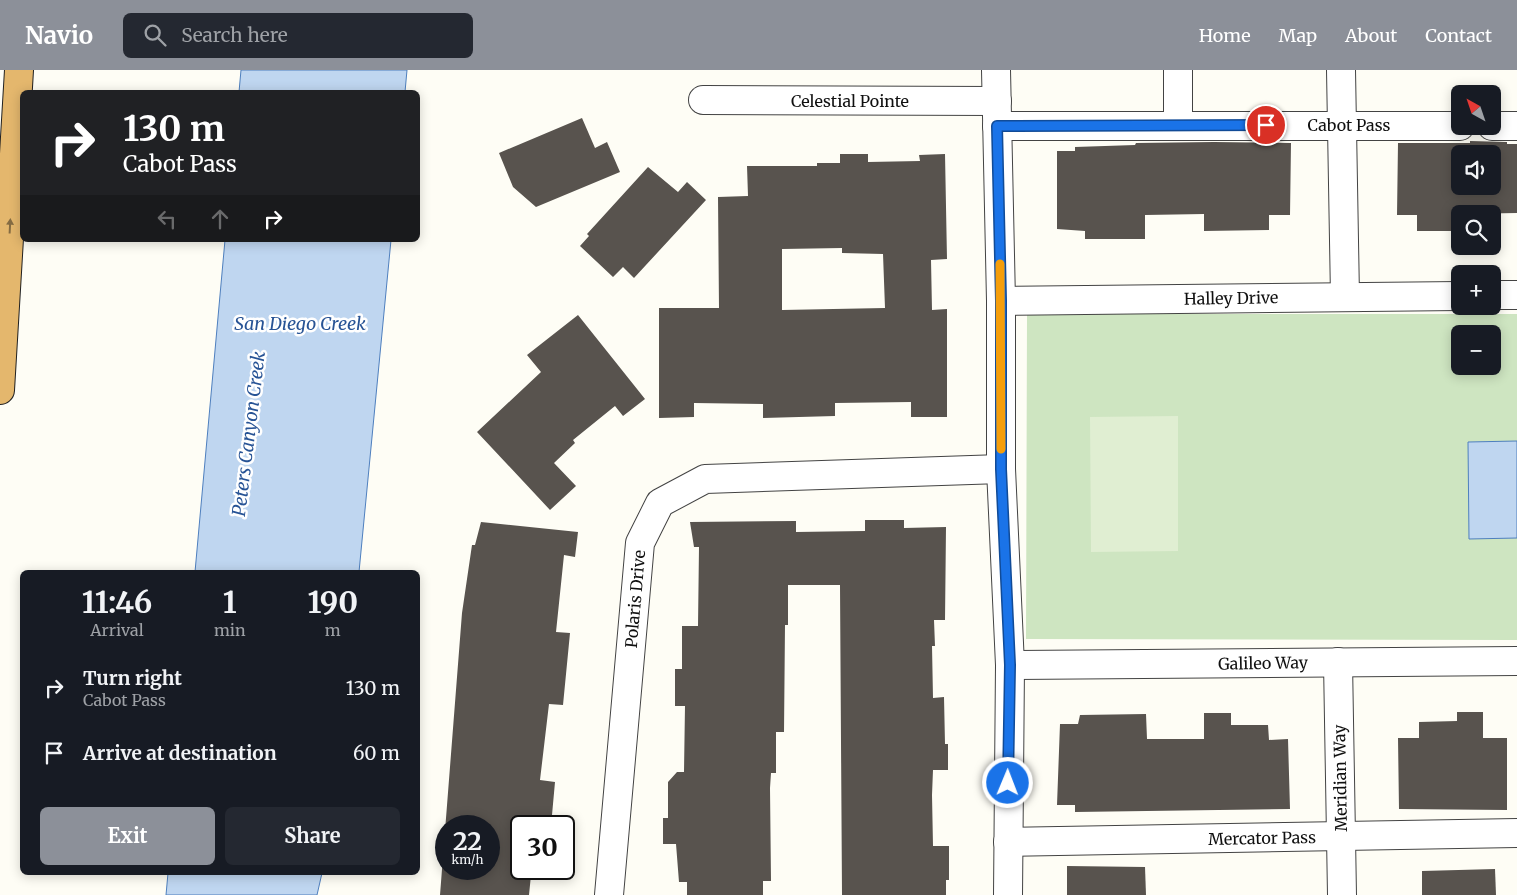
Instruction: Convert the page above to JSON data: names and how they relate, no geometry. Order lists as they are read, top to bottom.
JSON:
{
  "streets": {
    "street": [
      "Celestial Pointe",
      "Cabot Pass",
      "Halley Drive",
      "Polaris Drive",
      "Galileo Way",
      "Meridian Way",
      "Mercator Pass"
    ]
  },
  "crossings": [
    ["Celestial Pointe", "Cabot Pass"],
    ["Galileo Way", "Meridian Way"],
    ["Meridian Way", "Mercator Pass"]
  ],
  "water": ["San Diego Creek", "Peters Canyon Creek"],
  "north": "top left",
  "page": {
    "header": "Navio",
    "search": "Search here",
    "nav": [
      "Home",
      "Map",
      "About",
      "Contact"
    ],
    "map_buttons": ["+", "−"],
    "turn": ["130 m", "Cabot Pass"],
    "eta": [
      "11:46",
      "Arrival",
      "1",
      "min",
      "190",
      "m"
    ],
    "list": [
      {
        "name": "Turn right",
        "note": "Cabot Pass",
        "value": "130 m"
      },
      {
        "name": "Arrive at destination",
        "value": "60 m"
      }
    ],
    "buttons": ["Exit", "Share"],
    "speed": "22 km/h",
    "limit": "30"
  }
}
